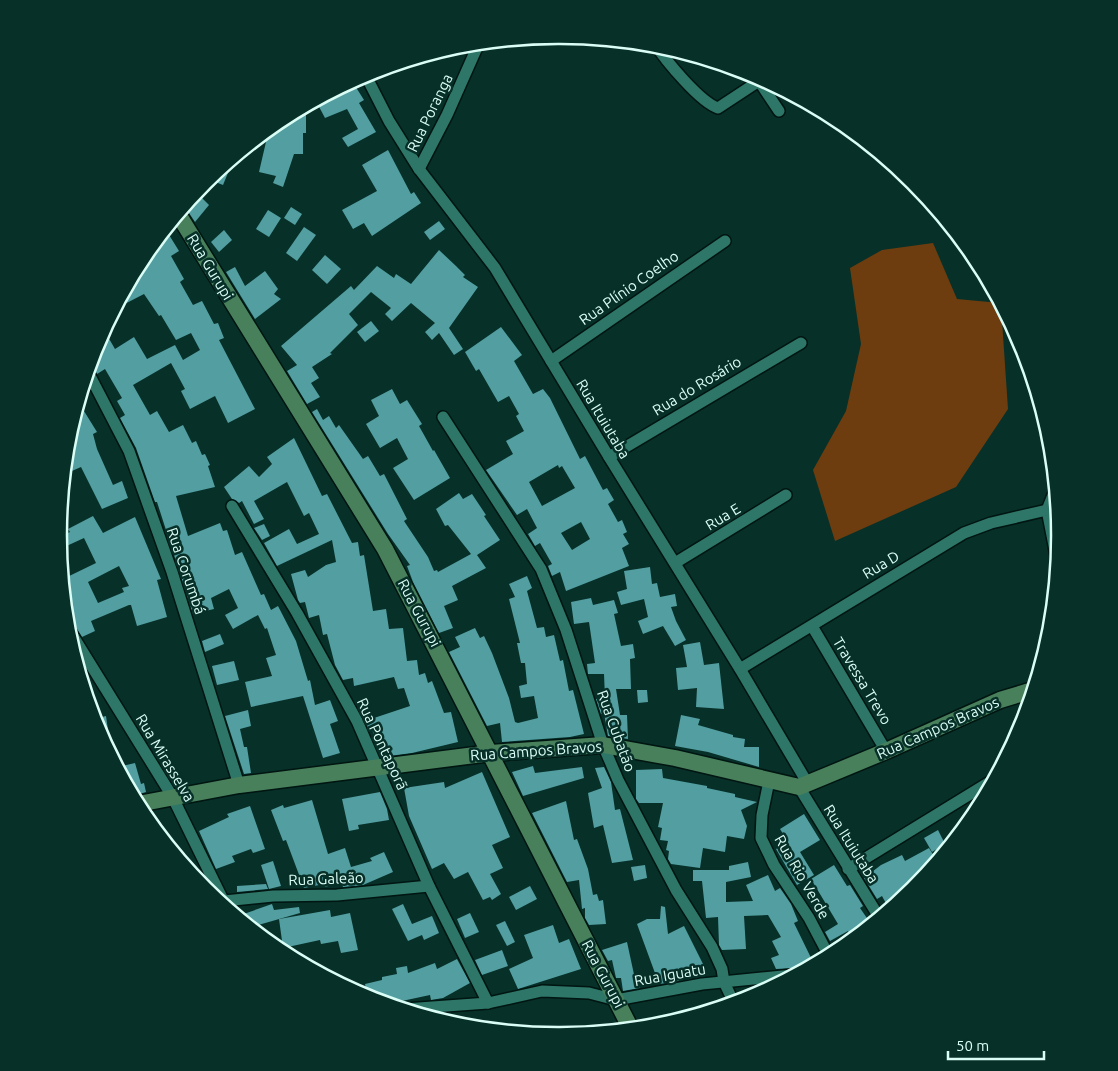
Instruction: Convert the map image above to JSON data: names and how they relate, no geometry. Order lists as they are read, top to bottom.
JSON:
{
  "streets": {
    "street": [
      "Rua Poranga",
      "Rua Gurupi",
      "Rua Plínio Coelho",
      "Rua do Rosário",
      "Rua Ituiutaba",
      "Rua E",
      "Rua D",
      "Rua Corumbá",
      "Travessa Trevo",
      "Rua Campos Bravos",
      "Rua Cubatão",
      "Rua Pontaporã",
      "Rua Mirasselva",
      "Rua Rio Verde",
      "Rua Galeão",
      "Rua Iguatu"
    ]
  },
  "crossings": [
    ["Rua Poranga", "Rua Ituiutaba"],
    ["Rua Gurupi", "Rua Campos Bravos"],
    ["Rua Gurupi", "Rua Iguatu"],
    ["Rua Plínio Coelho", "Rua Ituiutaba"],
    ["Rua do Rosário", "Rua Ituiutaba"],
    ["Rua Ituiutaba", "Rua E"],
    ["Rua Ituiutaba", "Rua D"],
    ["Rua Ituiutaba", "Rua Campos Bravos"],
    ["Rua D", "Travessa Trevo"],
    ["Rua Corumbá", "Rua Campos Bravos"],
    ["Travessa Trevo", "Rua Campos Bravos"],
    ["Rua Campos Bravos", "Rua Cubatão"],
    ["Rua Campos Bravos", "Rua Pontaporã"],
    ["Rua Campos Bravos", "Rua Mirasselva"],
    ["Rua Campos Bravos", "Rua Rio Verde"],
    ["Rua Cubatão", "Rua Iguatu"],
    ["Rua Pontaporã", "Rua Galeão"],
    ["Rua Pontaporã", "Rua Iguatu"]
  ],
  "scale_bar": "50 m"
}
